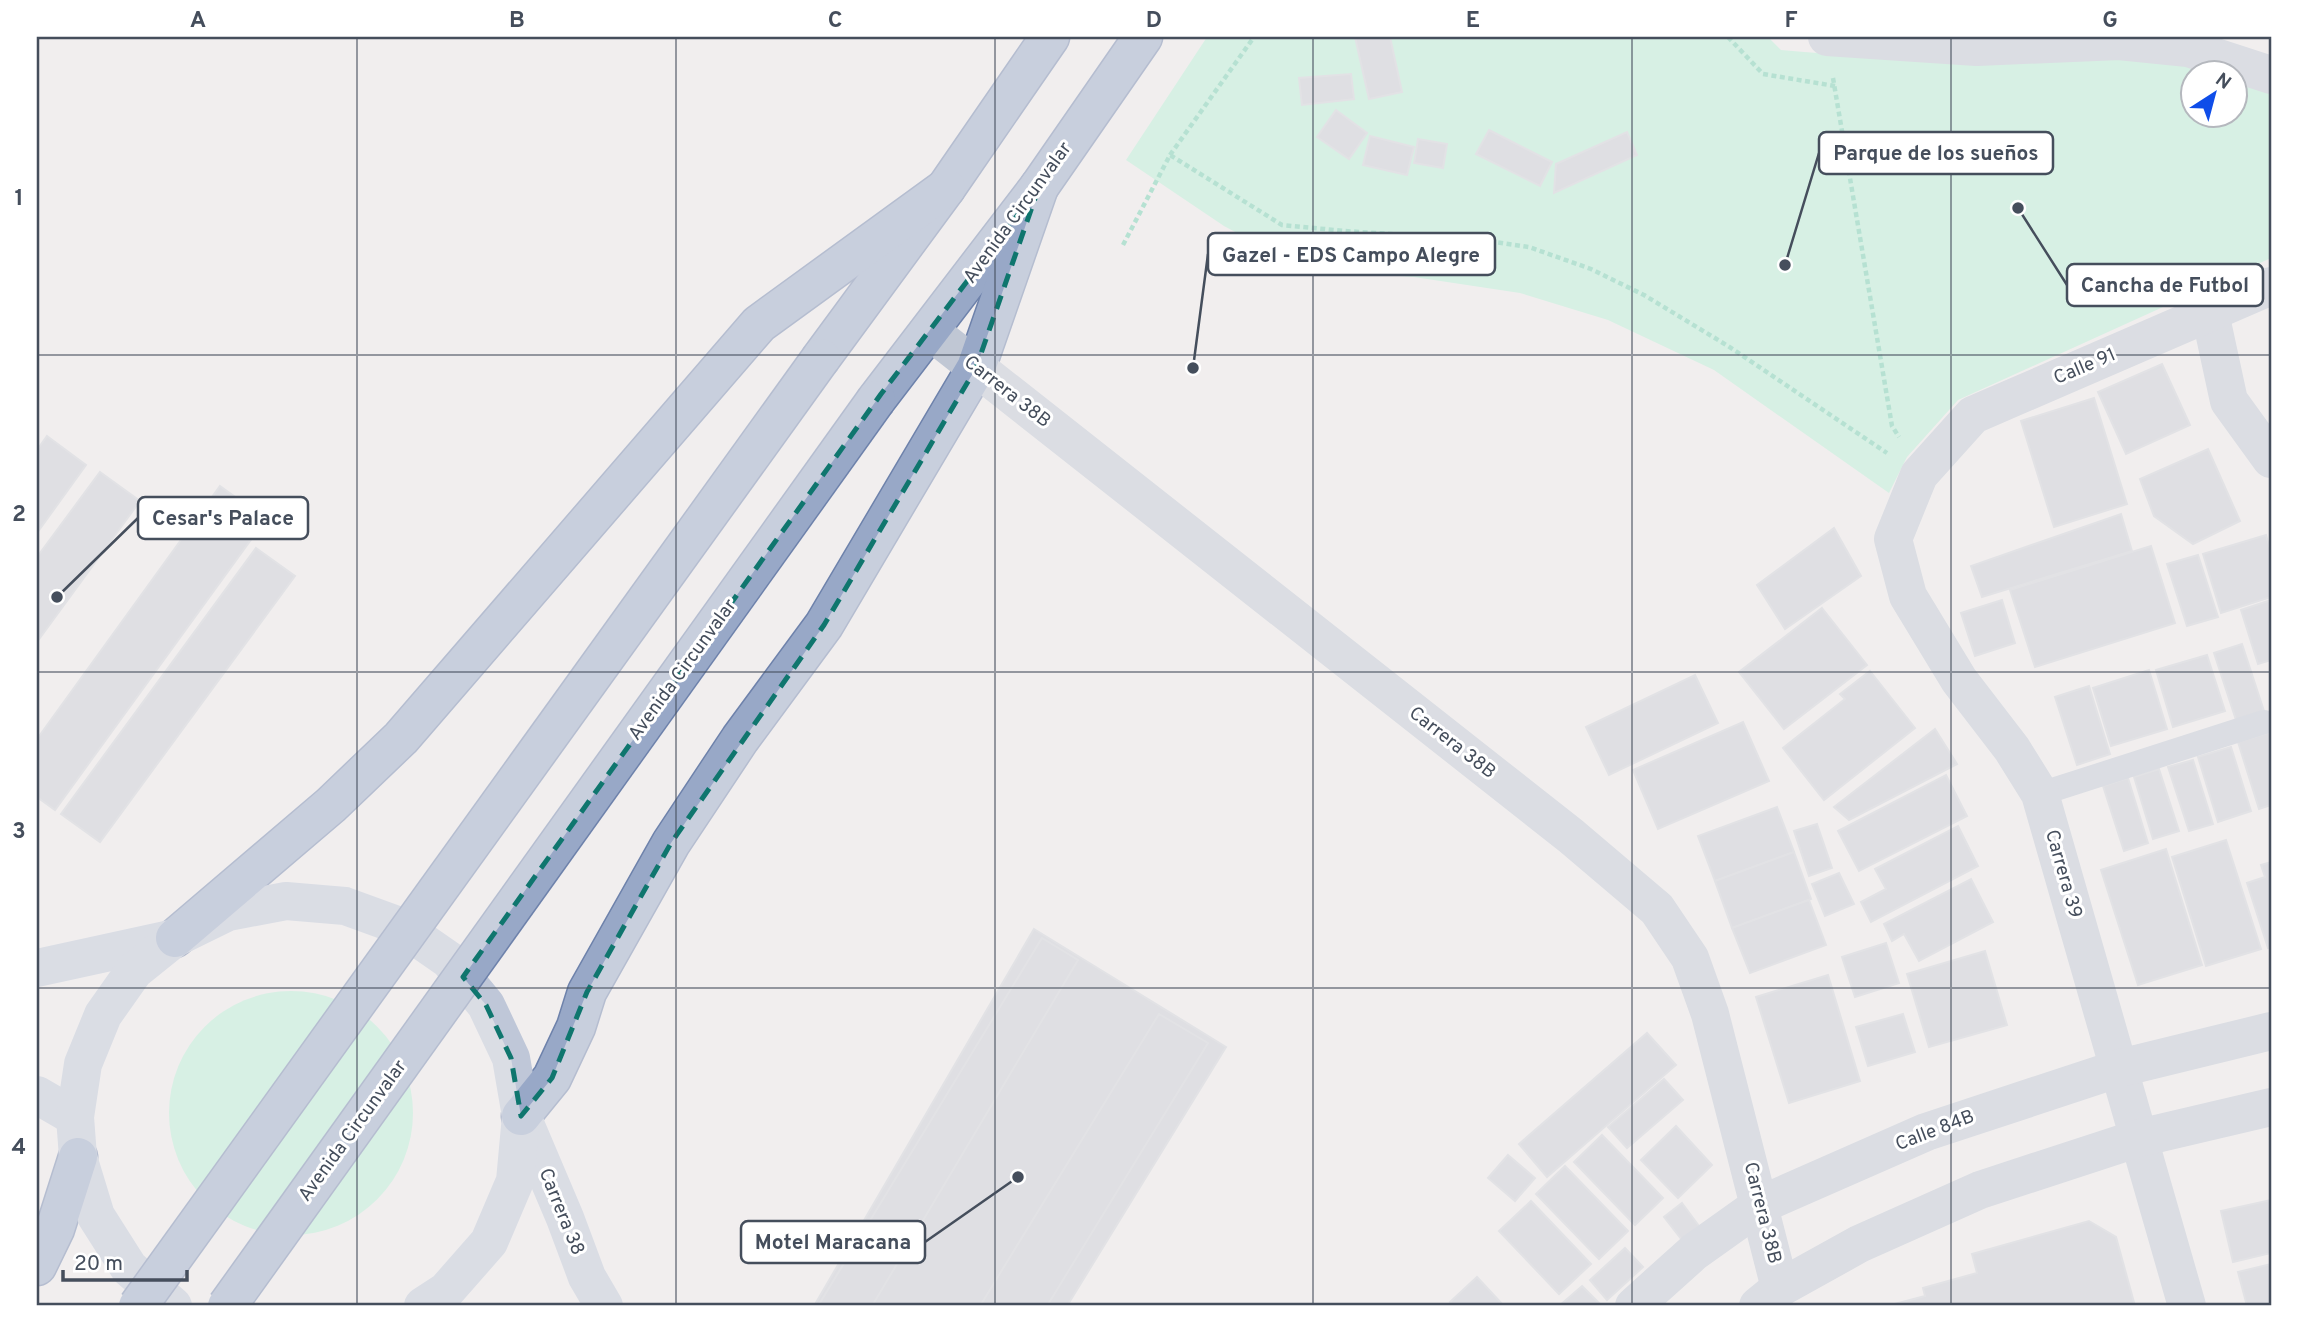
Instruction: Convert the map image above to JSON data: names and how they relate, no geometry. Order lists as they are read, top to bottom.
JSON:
{
  "streets": {
    "highway": ["Avenida Circunvalar"],
    "main road": ["Carrera 38"],
    "street": [
      "Calle 91",
      "Carrera 38B",
      "Carrera 39",
      "Calle 84B"
    ]
  },
  "crossings": [
    ["Avenida Circunvalar", "Carrera 38B"],
    ["Calle 91", "Carrera 39"],
    ["Carrera 38B", "Calle 84B"],
    ["Carrera 39", "Calle 84B"]
  ],
  "places": [
    "Cancha de Futbol",
    "Parque de los sueños",
    "Gazel - EDS Campo Alegre",
    "Cesar's Palace",
    "Motel Maracana"
  ],
  "scale_bar": "20 m",
  "north": "top right",
  "grid": {
    "columns": [
      "A",
      "B",
      "C",
      "D",
      "E",
      "F",
      "G"
    ],
    "rows": [
      "1",
      "2",
      "3",
      "4"
    ]
  }
}
